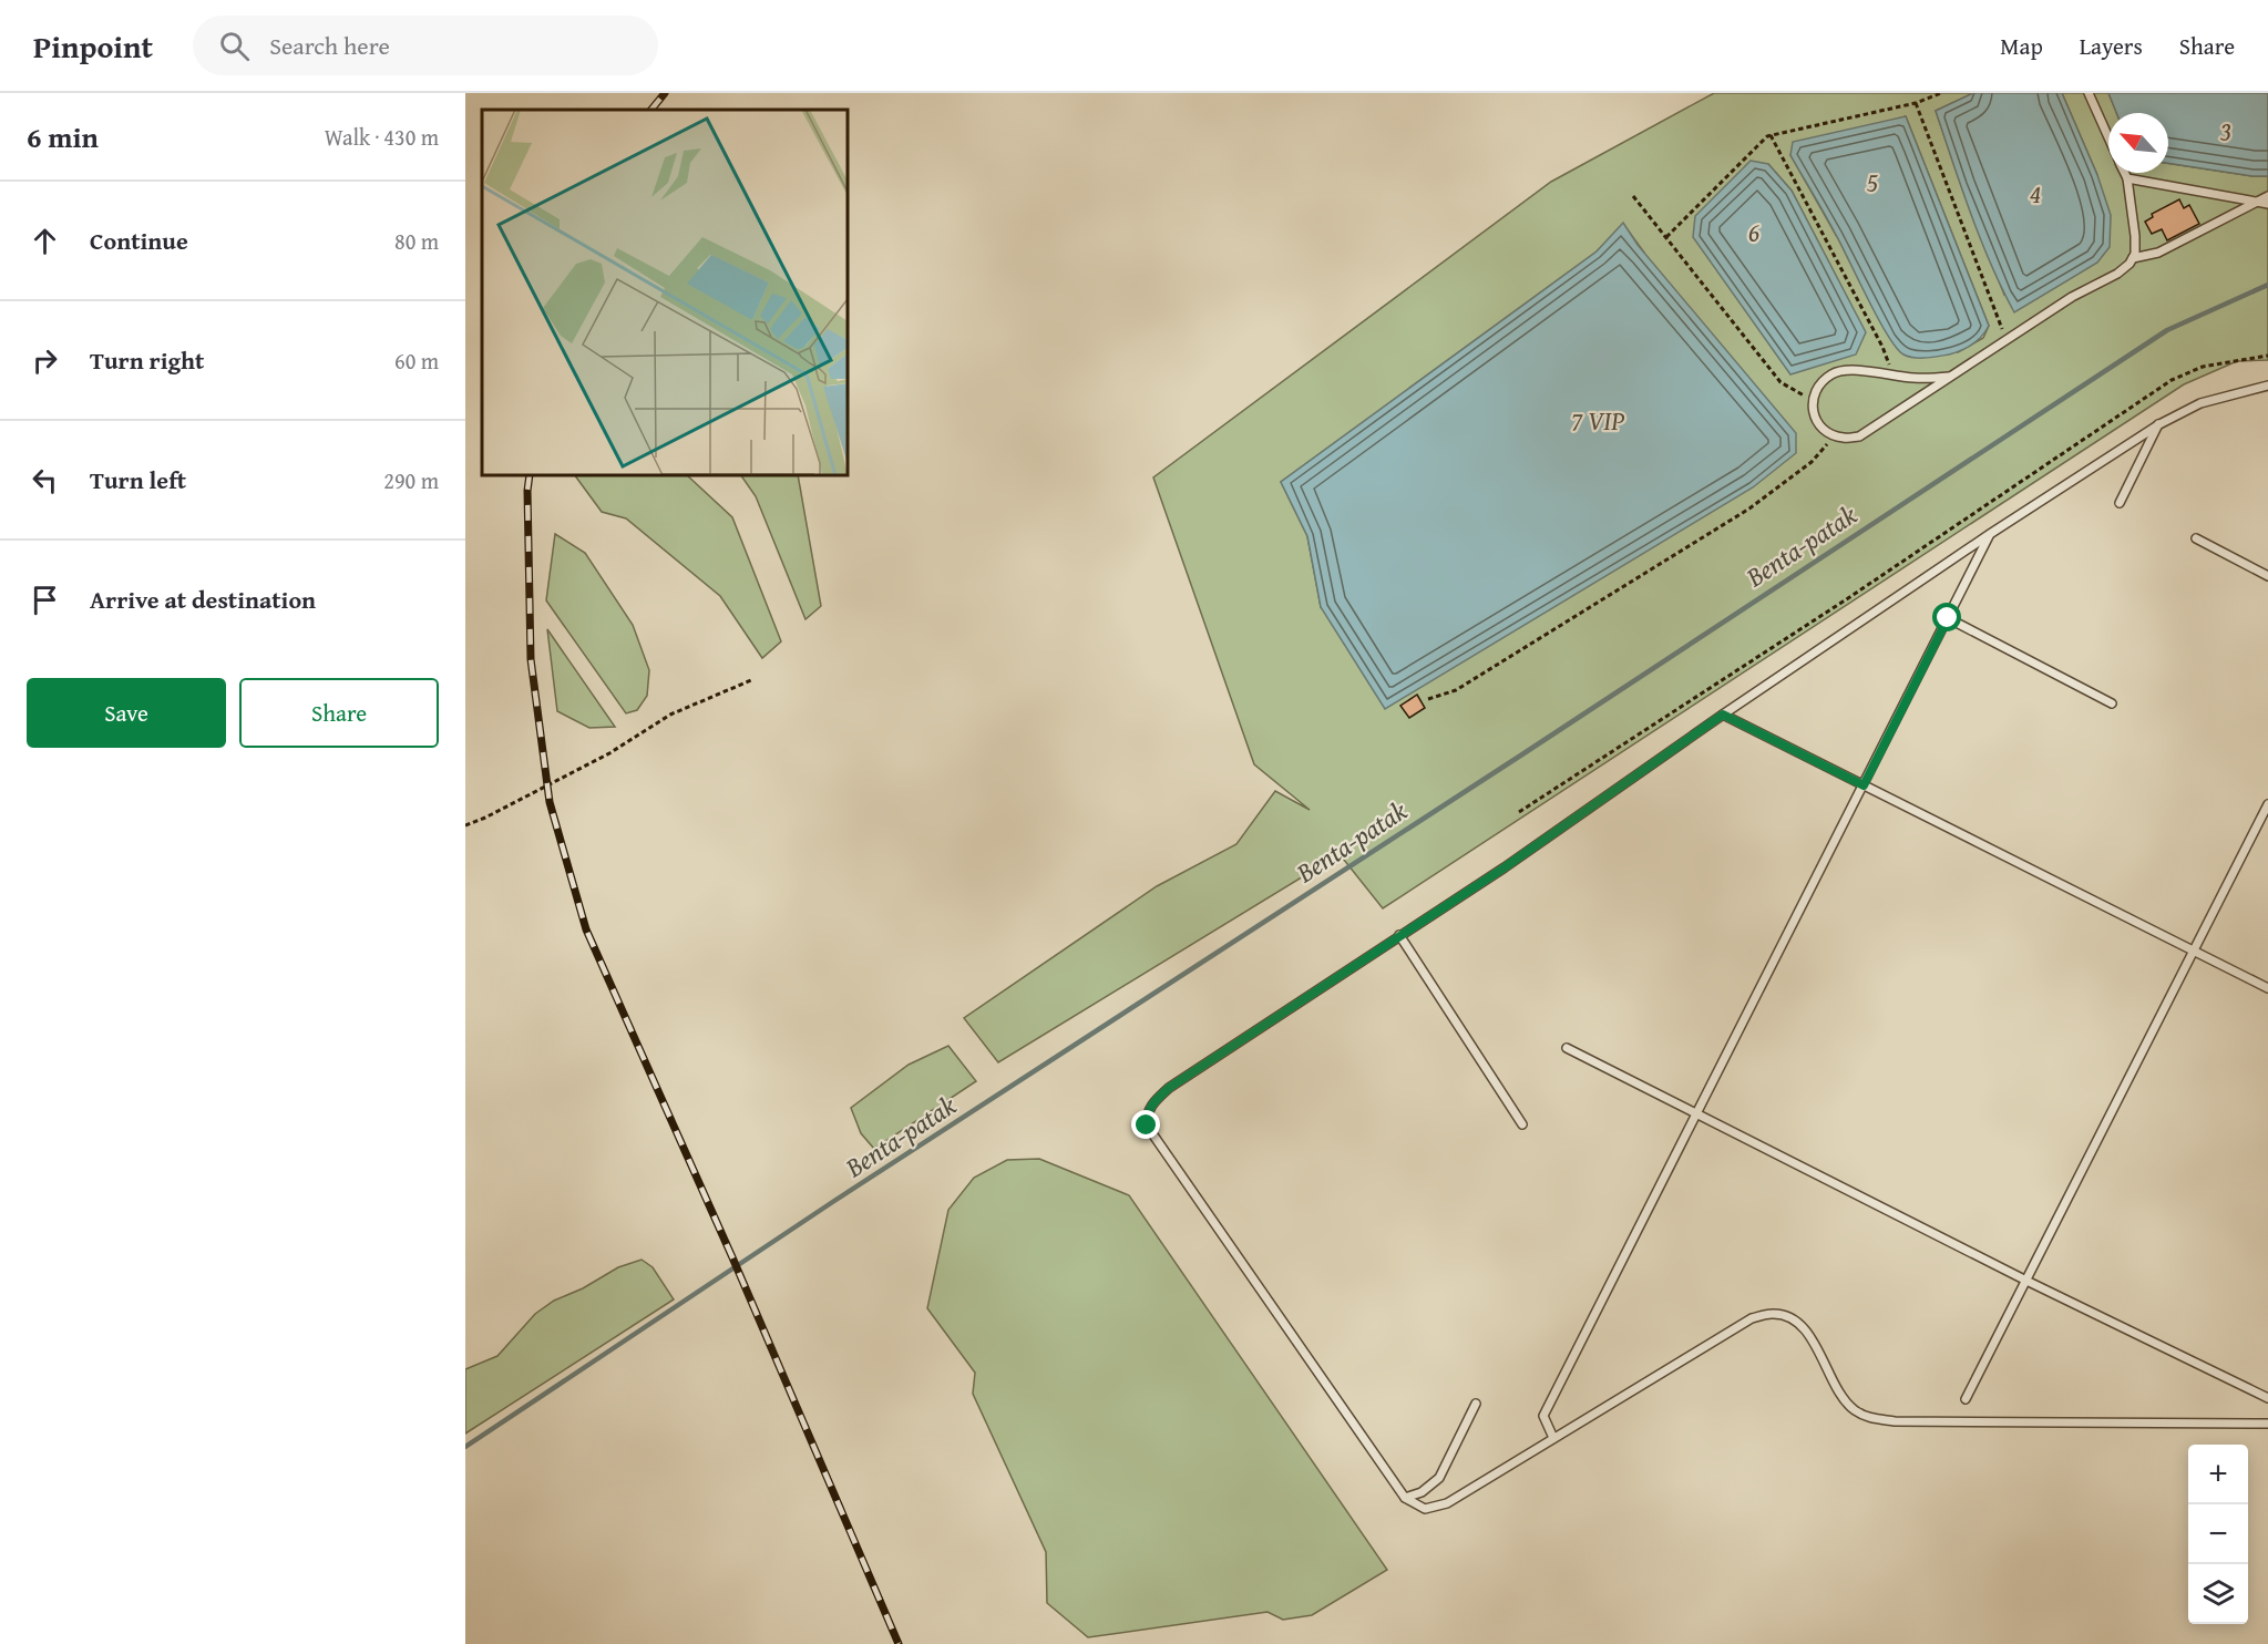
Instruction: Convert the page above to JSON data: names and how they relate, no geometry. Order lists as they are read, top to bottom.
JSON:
{
  "water": [
    "3",
    "5",
    "4",
    "6",
    "7 VIP",
    "Benta-patak"
  ],
  "north": "top left",
  "page": {
    "header": "Pinpoint",
    "search": "Search here",
    "nav": ["Map", "Layers", "Share"],
    "heading": ["6 min", "Walk · 430 m"],
    "list": [
      ["Continue", "80 m"],
      ["Turn right", "60 m"],
      ["Turn left", "290 m"],
      "Arrive at destination"
    ],
    "buttons": ["Save", "Share"],
    "map_buttons": ["+", "−"]
  }
}
